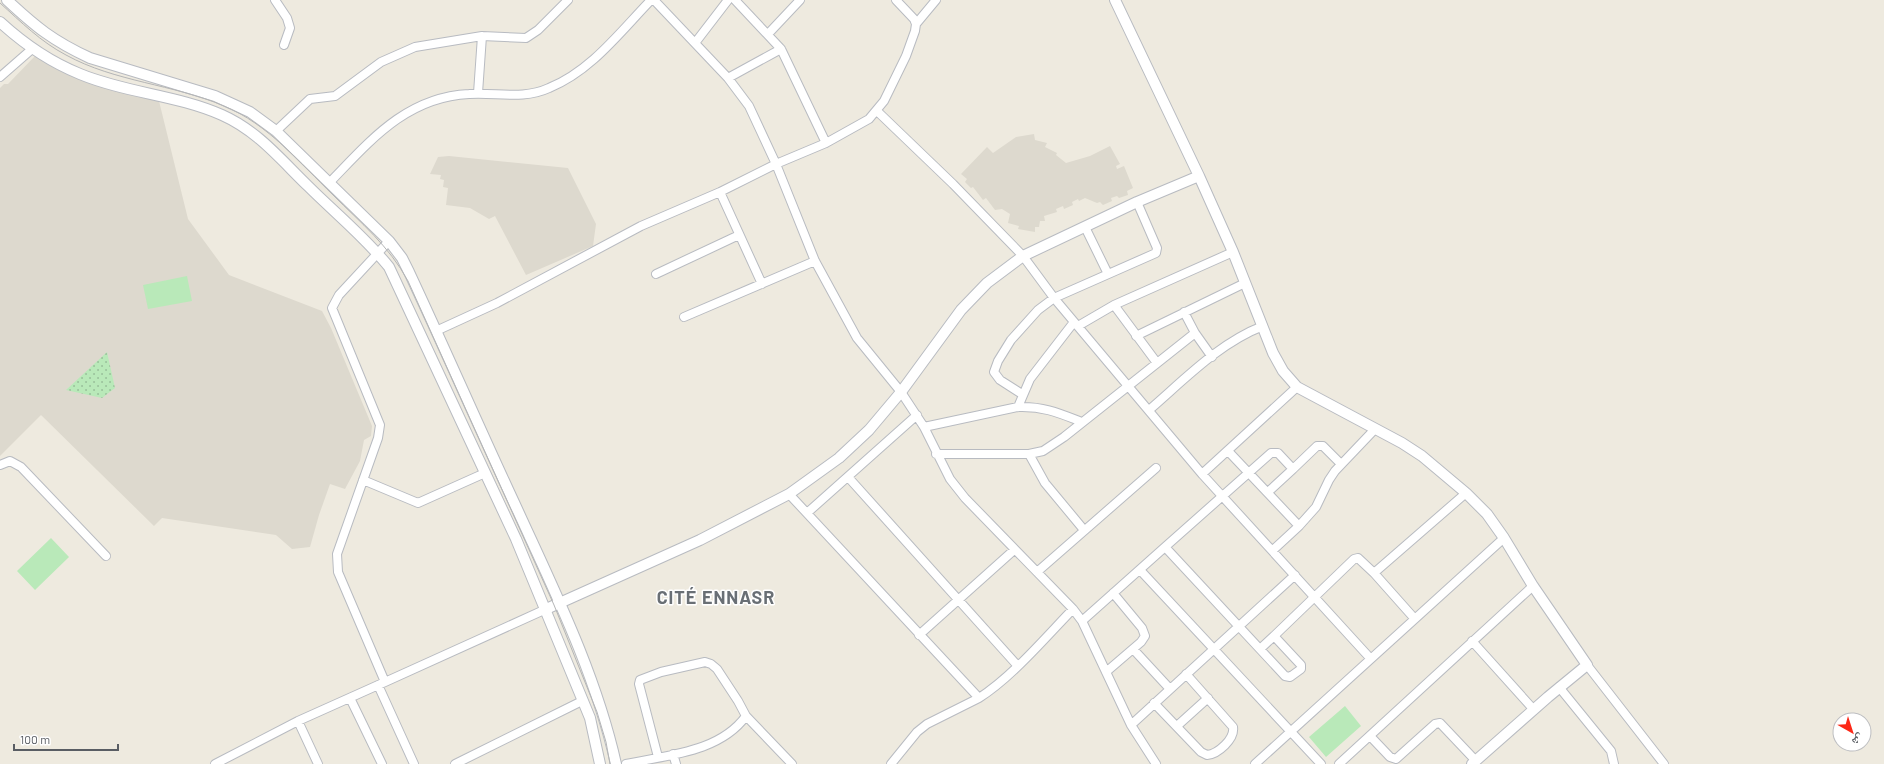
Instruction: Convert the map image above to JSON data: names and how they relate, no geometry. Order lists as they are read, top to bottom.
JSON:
{
  "districts": ["CITÉ ENNASR"],
  "scale_bar": "100 m",
  "north": "bottom right"
}
